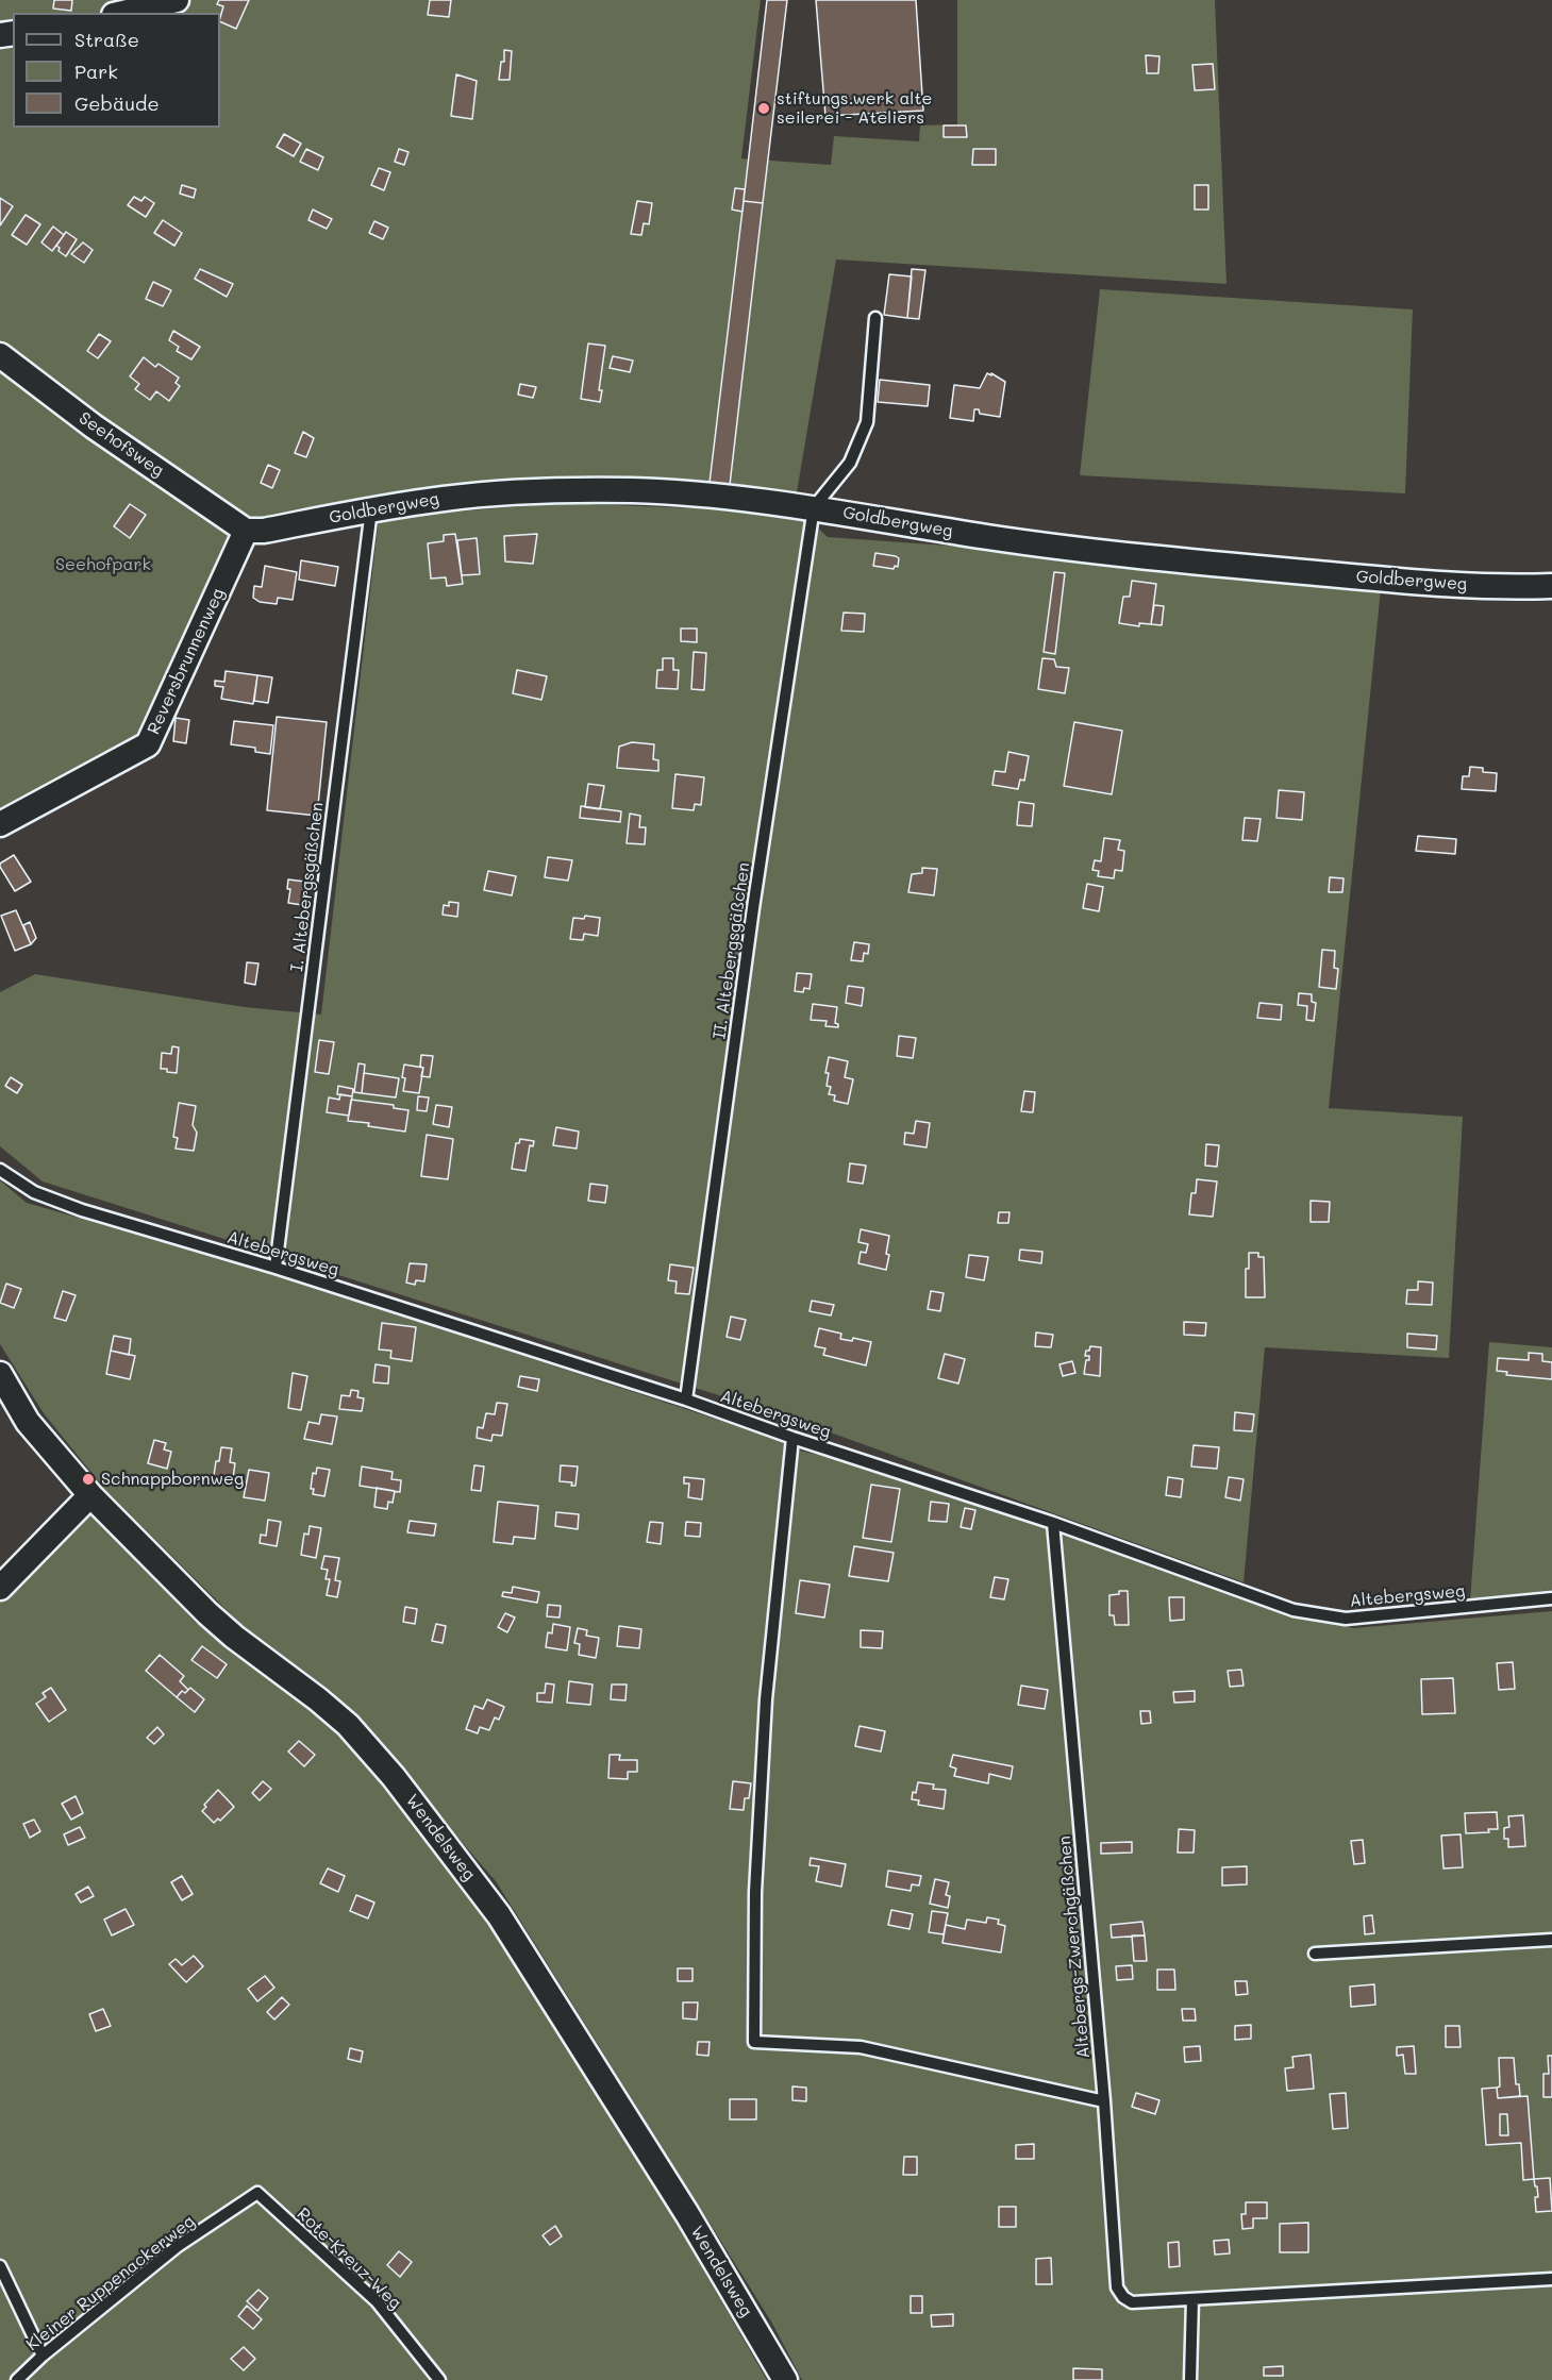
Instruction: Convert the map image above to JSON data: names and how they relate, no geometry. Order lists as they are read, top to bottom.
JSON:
{
  "streets": {
    "street": [
      "Seehofsweg",
      "Goldbergweg",
      "Reversbrunnenweg",
      "Wendelsweg"
    ],
    "lane": [
      "I. Altebergsgäßchen",
      "II. Altebergsgäßchen",
      "Altebergsweg",
      "Altebergs-Zwerchgäßchen",
      "Rote-Kreuz-Weg",
      "Kleiner Ruppenackerweg"
    ]
  },
  "crossings": [
    ["Seehofsweg", "Goldbergweg"],
    ["Seehofsweg", "Reversbrunnenweg"],
    ["Goldbergweg", "Reversbrunnenweg"],
    ["Goldbergweg", "I. Altebergsgäßchen"],
    ["Goldbergweg", "II. Altebergsgäßchen"],
    ["I. Altebergsgäßchen", "Altebergsweg"],
    ["II. Altebergsgäßchen", "Altebergsweg"],
    ["Altebergsweg", "Altebergs-Zwerchgäßchen"],
    ["Rote-Kreuz-Weg", "Kleiner Ruppenackerweg"]
  ],
  "parks": ["Seehofpark"],
  "places": ["stiftungs.werk alte seilerei - Ateliers", "Schnappbornweg"],
  "legend": ["Straße", "Park", "Gebäude"]
}
